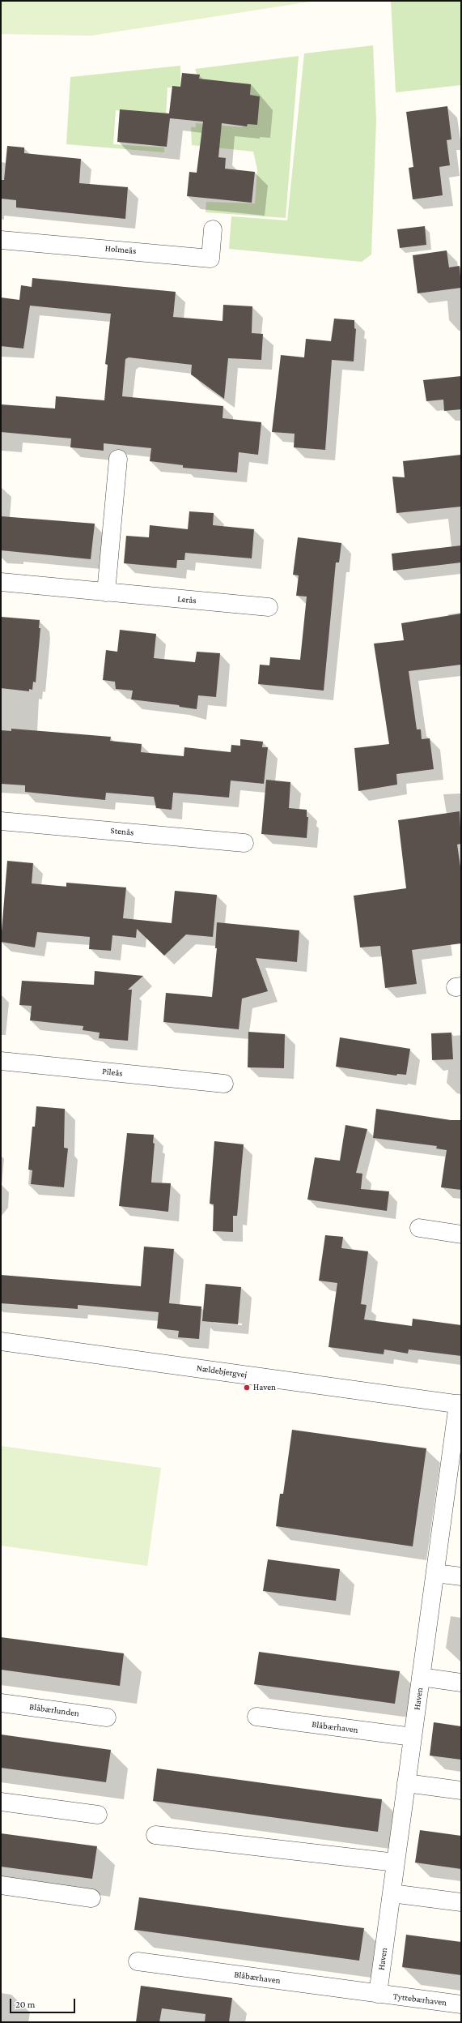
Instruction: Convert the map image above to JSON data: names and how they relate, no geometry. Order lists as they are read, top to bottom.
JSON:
{
  "streets": {
    "street": [
      "Holmeås",
      "Lerås",
      "Stenås",
      "Pileås",
      "Nældebjergvej",
      "Haven",
      "Blåbærlunden",
      "Blåbærhaven",
      "Tyttebærhaven"
    ]
  },
  "crossings": [
    ["Nældebjergvej", "Haven"],
    ["Haven", "Blåbærhaven"],
    ["Haven", "Tyttebærhaven"],
    ["Blåbærhaven", "Tyttebærhaven"]
  ],
  "places": ["Haven"],
  "scale_bar": "20 m"
}
